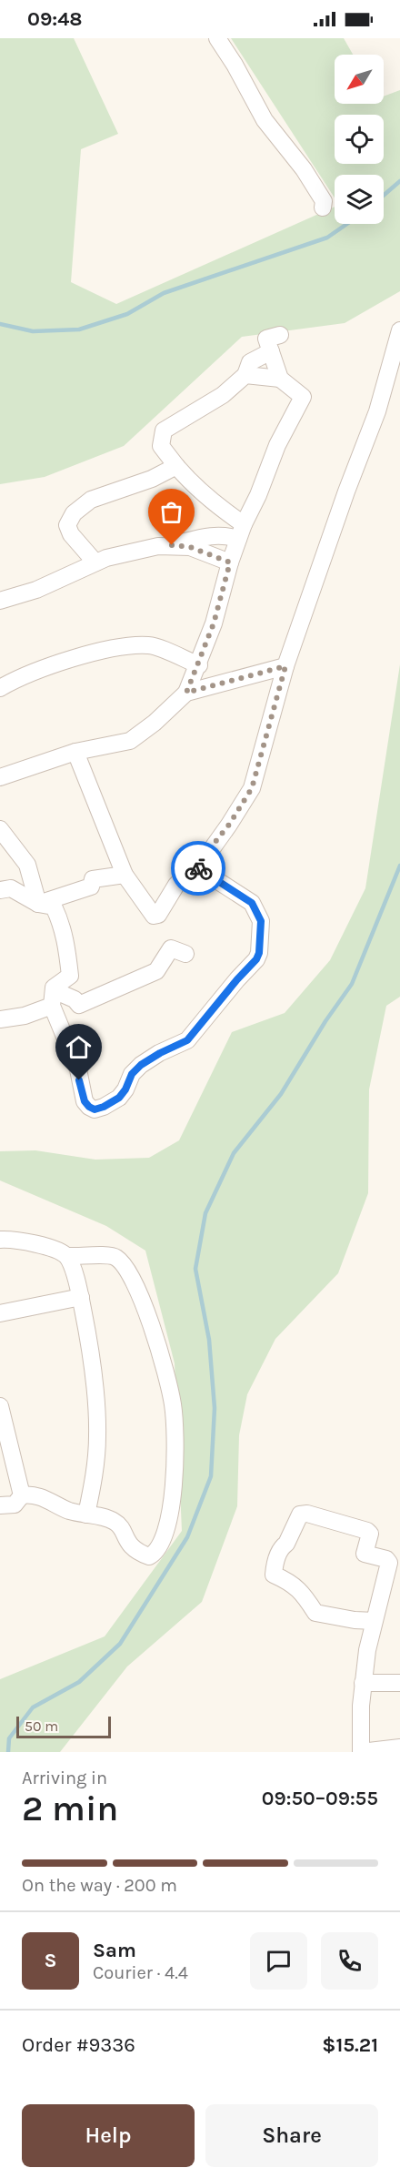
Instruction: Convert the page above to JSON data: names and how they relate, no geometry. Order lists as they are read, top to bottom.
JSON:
{
  "scale_bar": "50 m",
  "north": "bottom left",
  "page": {
    "status": "09:48",
    "scale": "50 m",
    "heading": ["2 min", "Arriving in", "09:50–09:55"],
    "panel": [
      "Sam",
      "Courier · 4.4",
      "Order #9336",
      "$15.21"
    ],
    "bar": "On the way · 200 m",
    "round": "S",
    "buttons": ["Help", "Share"]
  }
}
